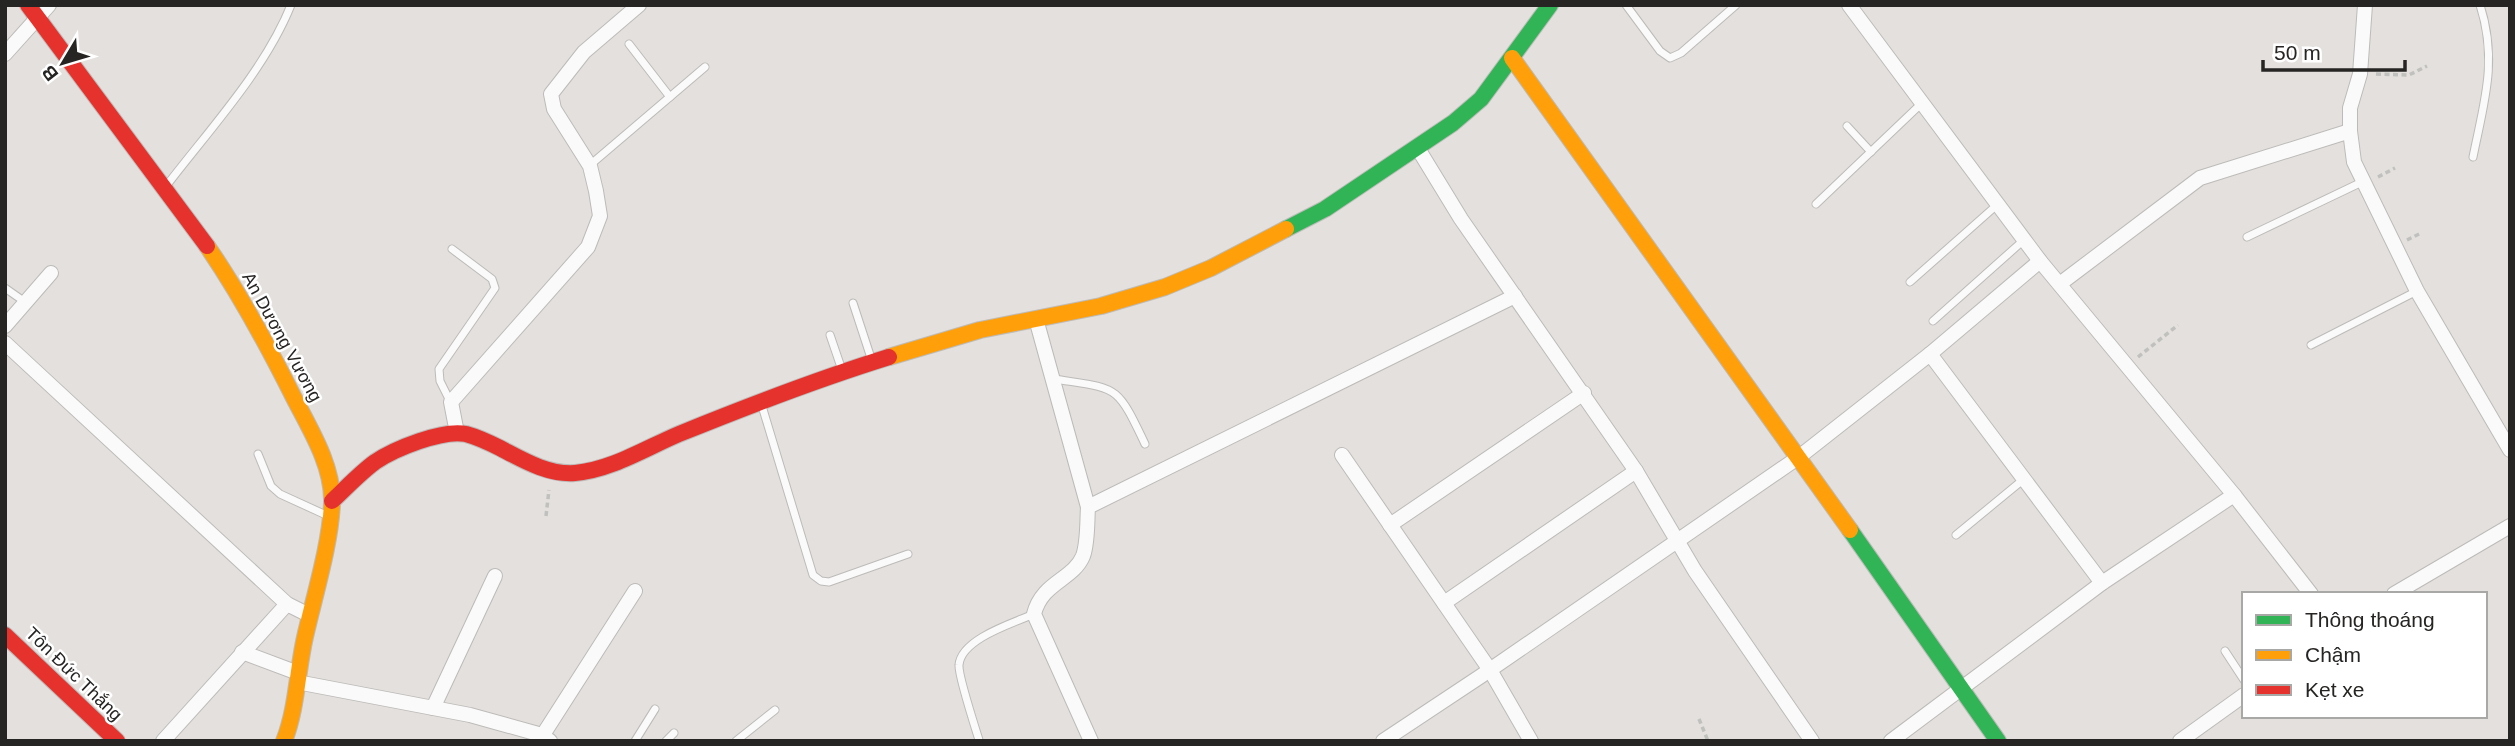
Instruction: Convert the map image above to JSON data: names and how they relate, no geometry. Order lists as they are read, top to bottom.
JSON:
{
  "streets": {
    "street": ["An Dương Vương", "Tôn Đức Thắng"]
  },
  "legend": ["Thông thoáng", "Chậm", "Kẹt xe"],
  "scale_bar": "50 m",
  "north": "bottom left"
}
